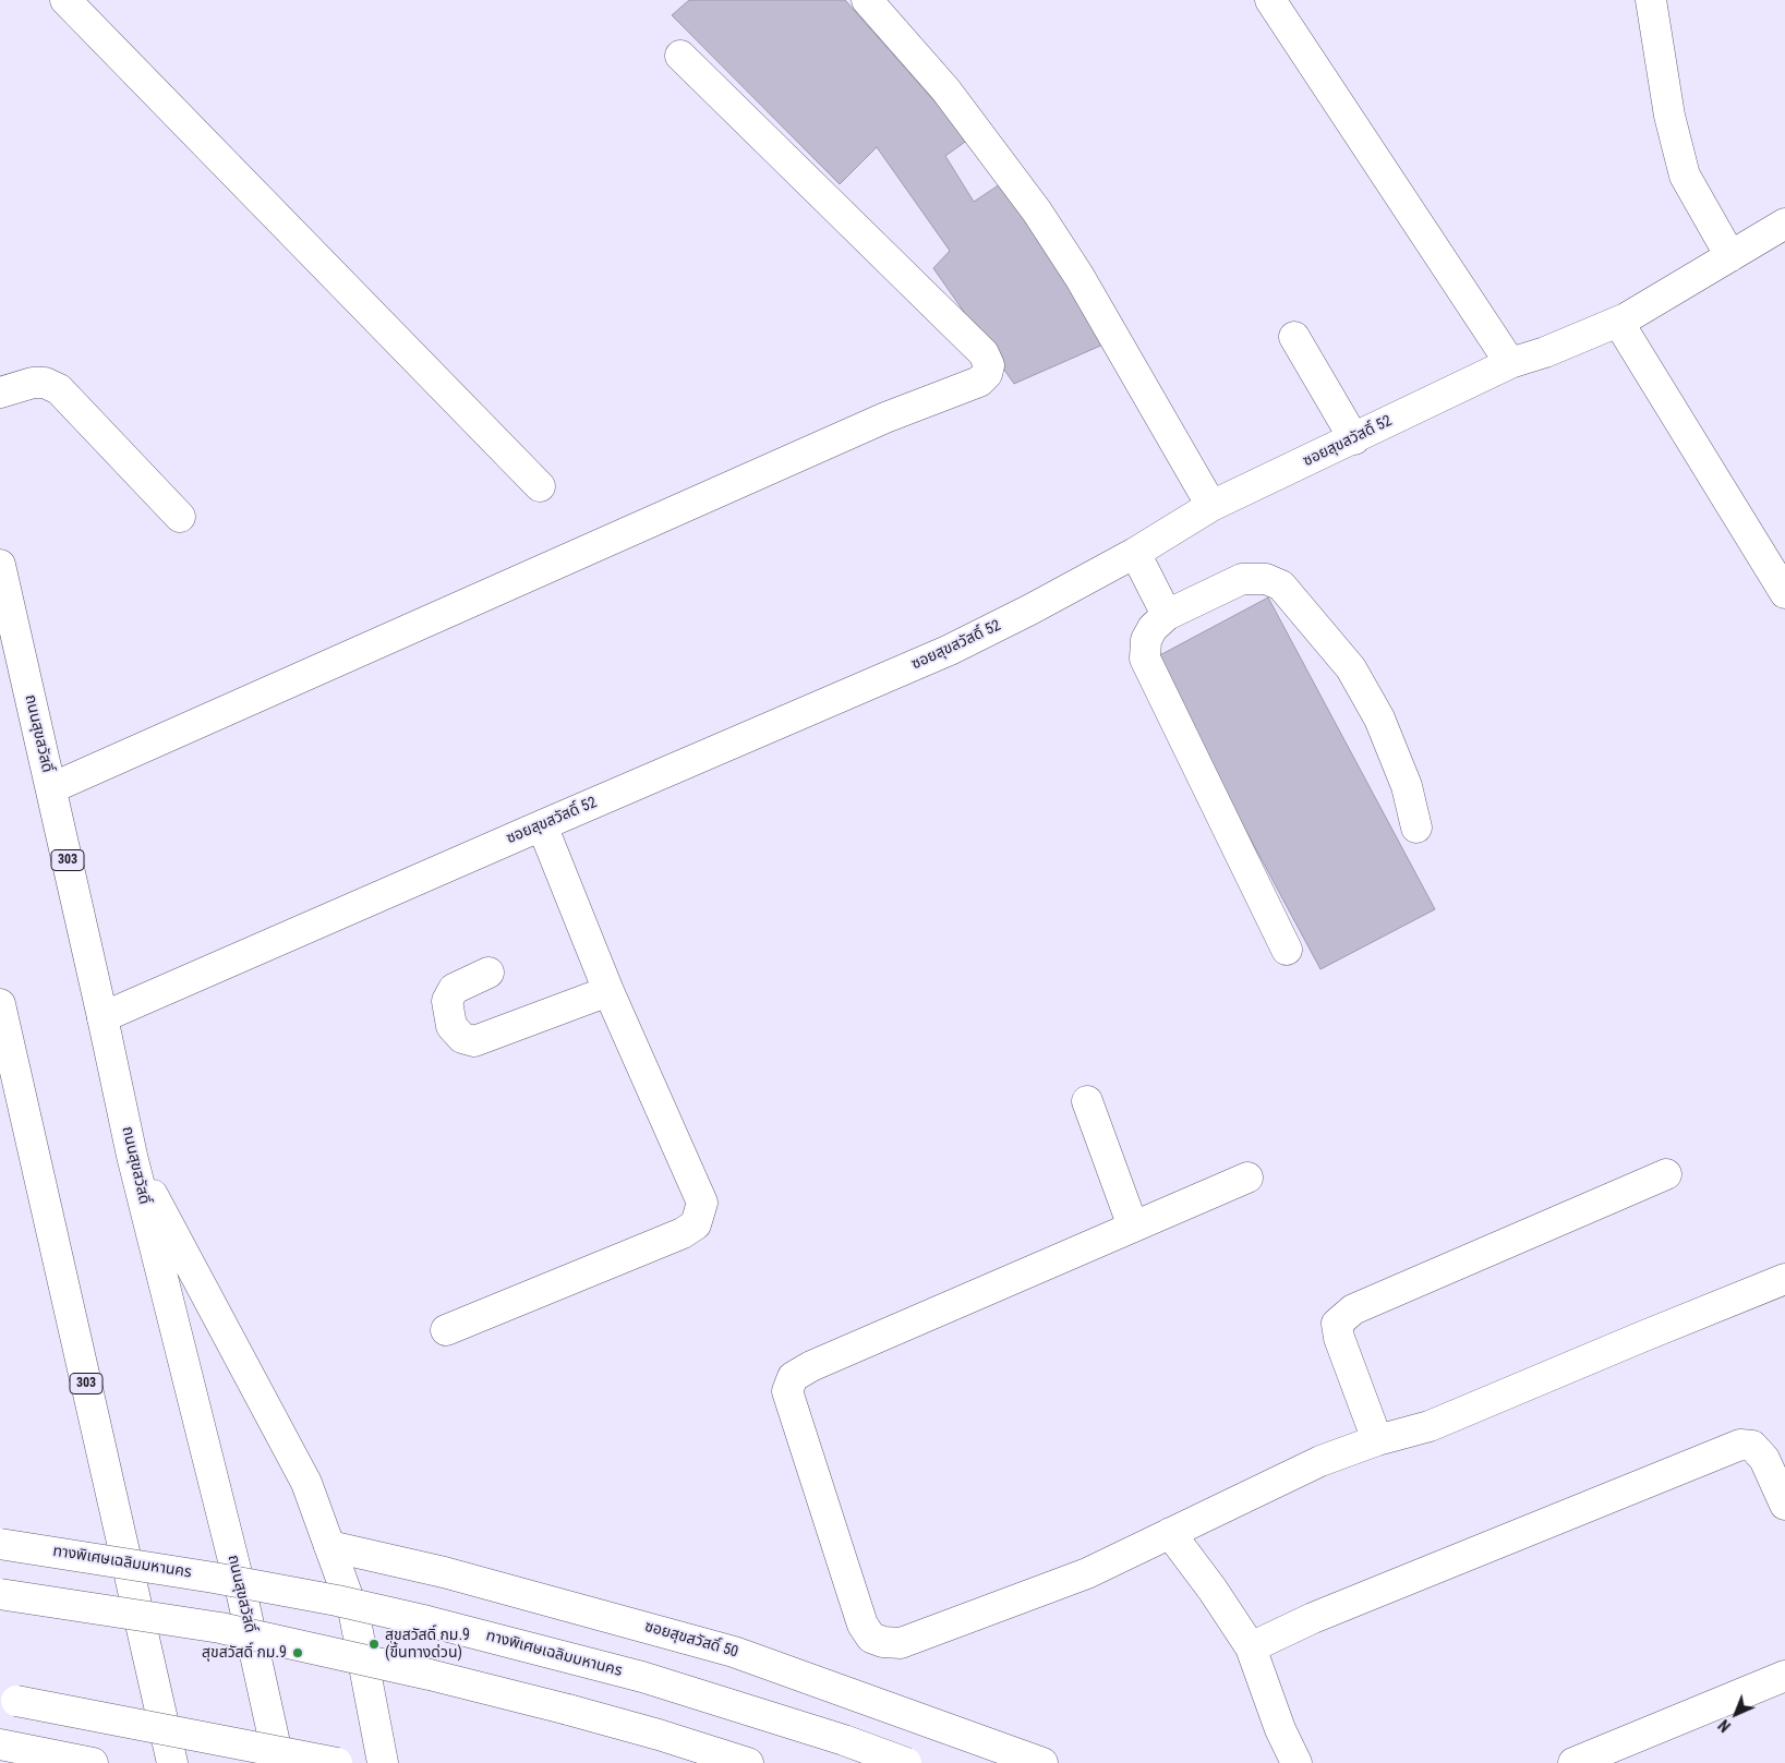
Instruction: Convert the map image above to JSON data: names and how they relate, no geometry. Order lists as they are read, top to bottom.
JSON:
{
  "streets": {
    "main road": [
      "ซอยสุขสวัสดิ์ 52",
      "ถนนสุขสวัสดิ์",
      "303",
      "ทางพิเศษเฉลิมมหานคร",
      "ซอยสุขสวัสดิ์ 50"
    ]
  },
  "crossings": [
    ["ซอยสุขสวัสดิ์ 52", "ถนนสุขสวัสดิ์"]
  ],
  "places": ["สุขสวัสดิ์ กม.9 (ขึ้นทางด่วน)", "สุขสวัสดิ์ กม.9"],
  "north": "bottom left"
}
